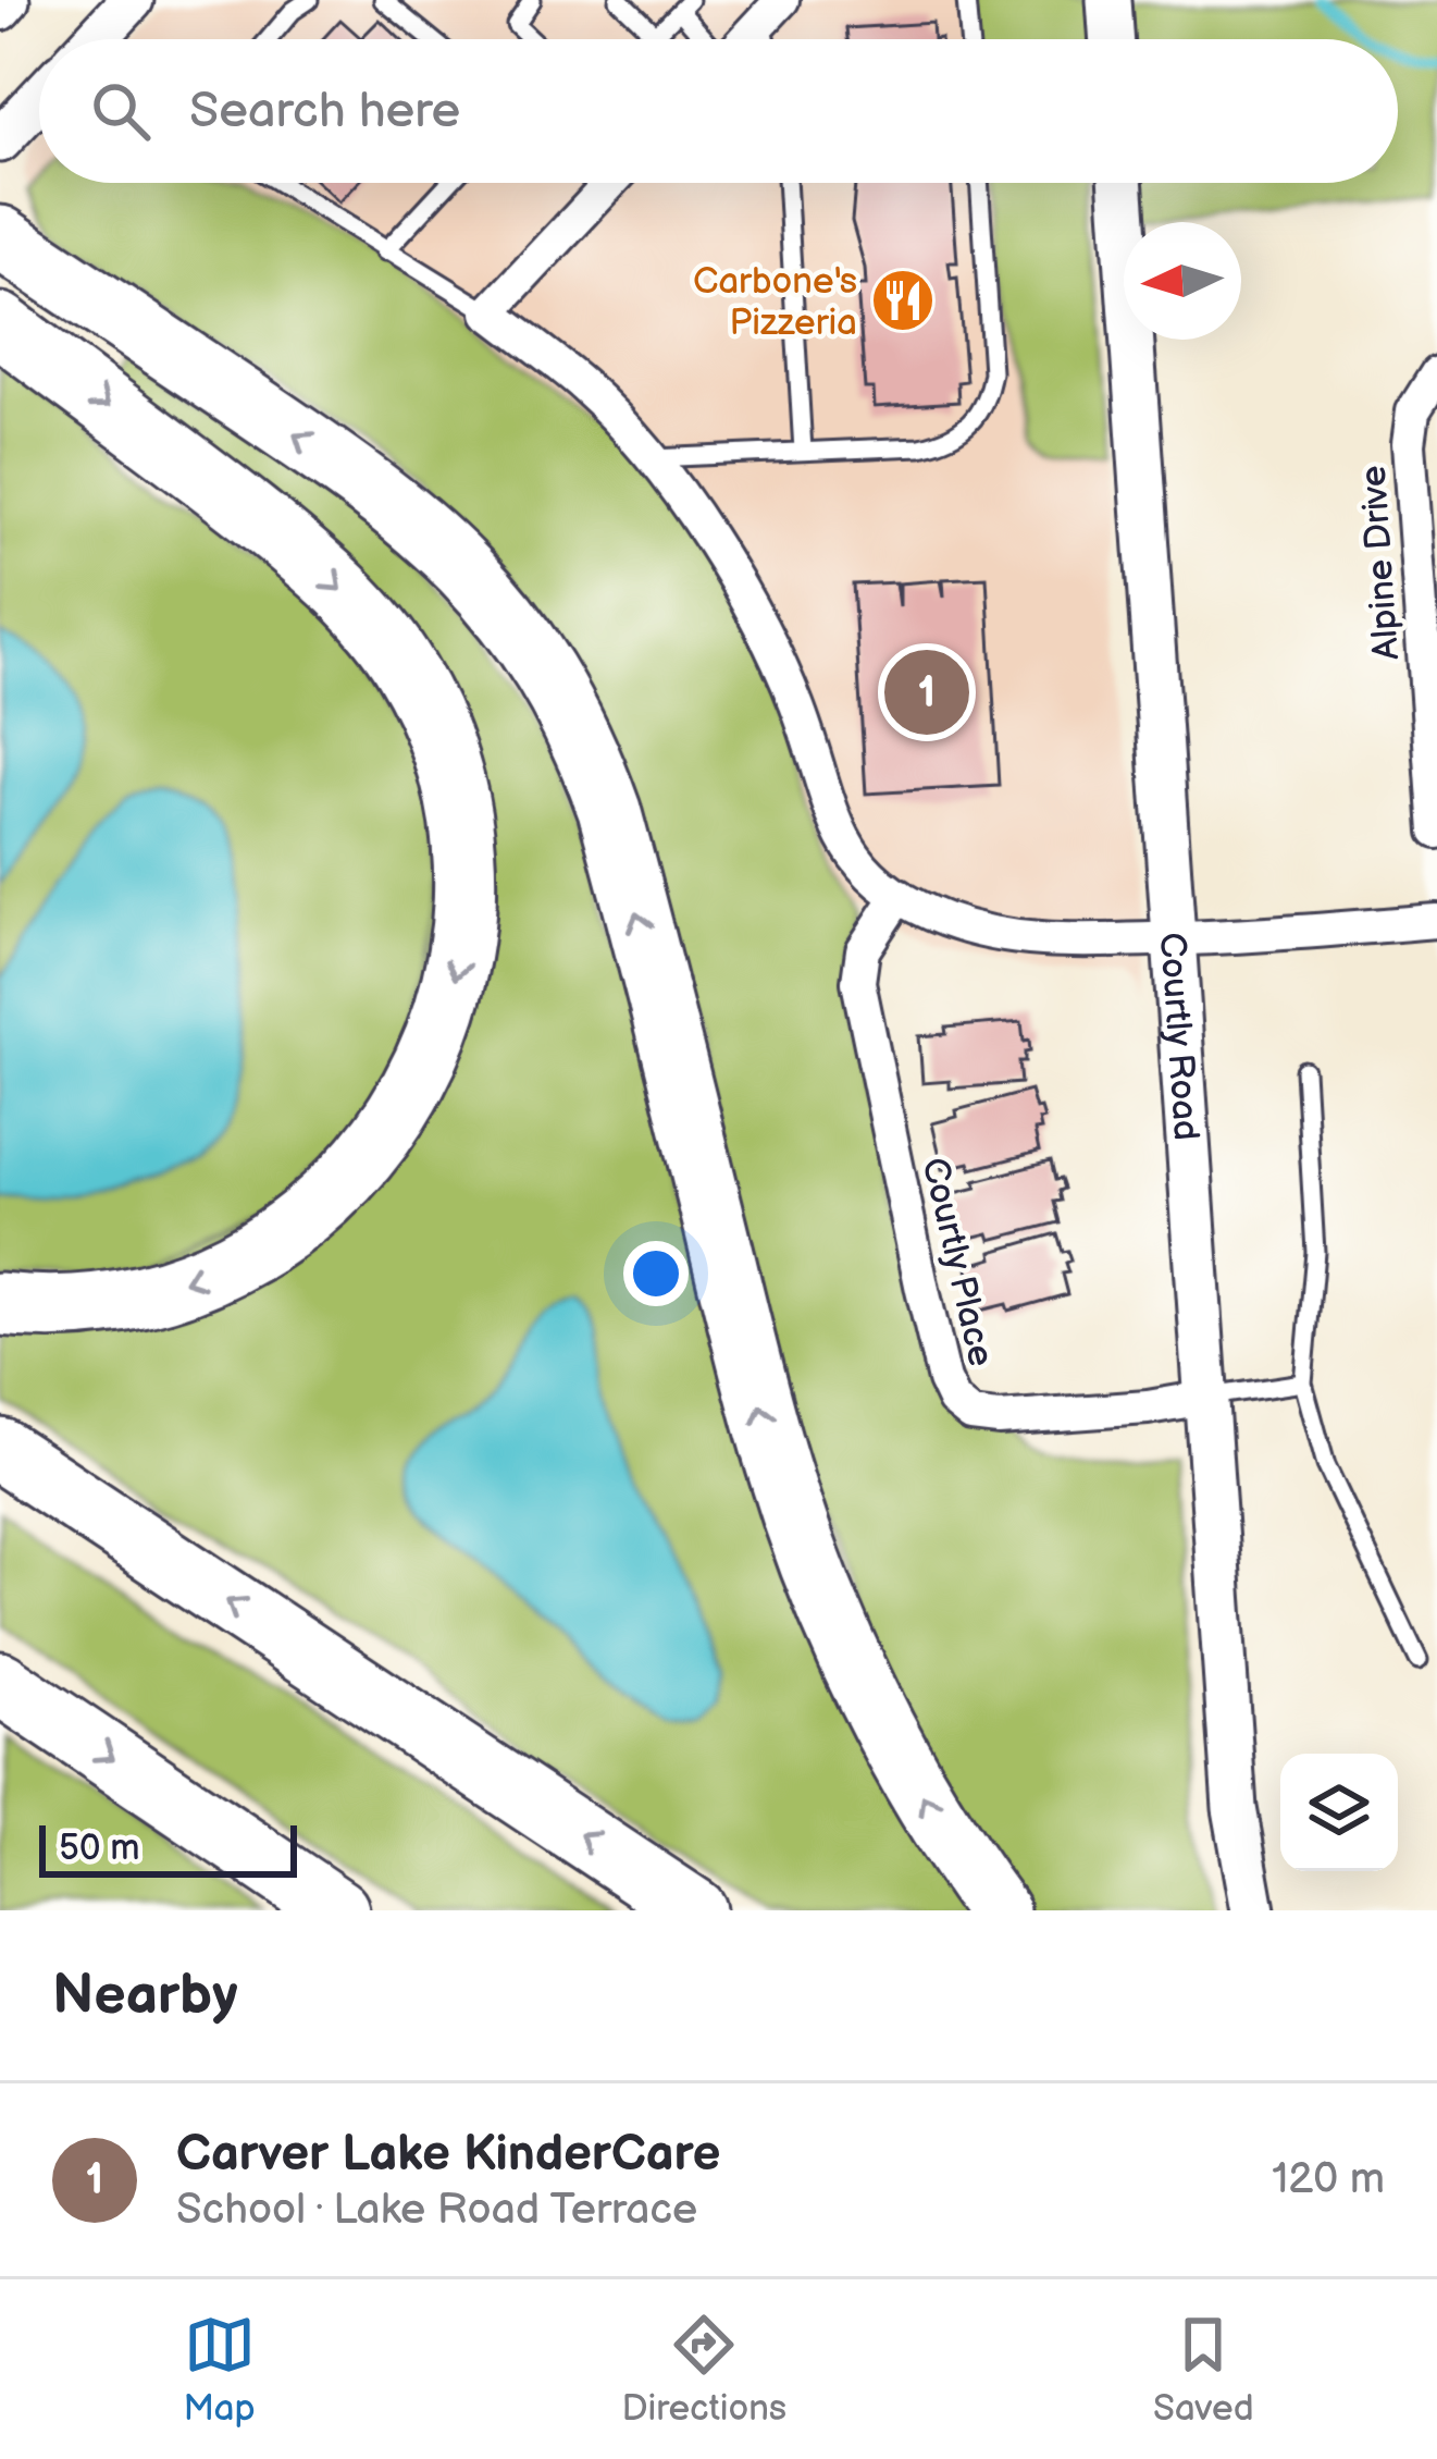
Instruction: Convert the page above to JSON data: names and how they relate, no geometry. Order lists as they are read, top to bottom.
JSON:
{
  "streets": {
    "street": ["Alpine Drive", "Courtly Road", "Courtly Place"]
  },
  "crossings": [
    ["Courtly Road", "Courtly Place"]
  ],
  "places": {
    "restaurant": ["Carbone's Pizzeria"]
  },
  "scale_bar": "50 m",
  "north": "left",
  "page": {
    "search": "Search here",
    "pins": "1",
    "scale": "50 m",
    "heading": "Nearby",
    "list": [
      {
        "mark": "1",
        "name": "Carver Lake KinderCare",
        "note": "School · Lake Road Terrace",
        "value": "120 m"
      }
    ],
    "nav": ["Map", "Directions", "Saved"]
  }
}
